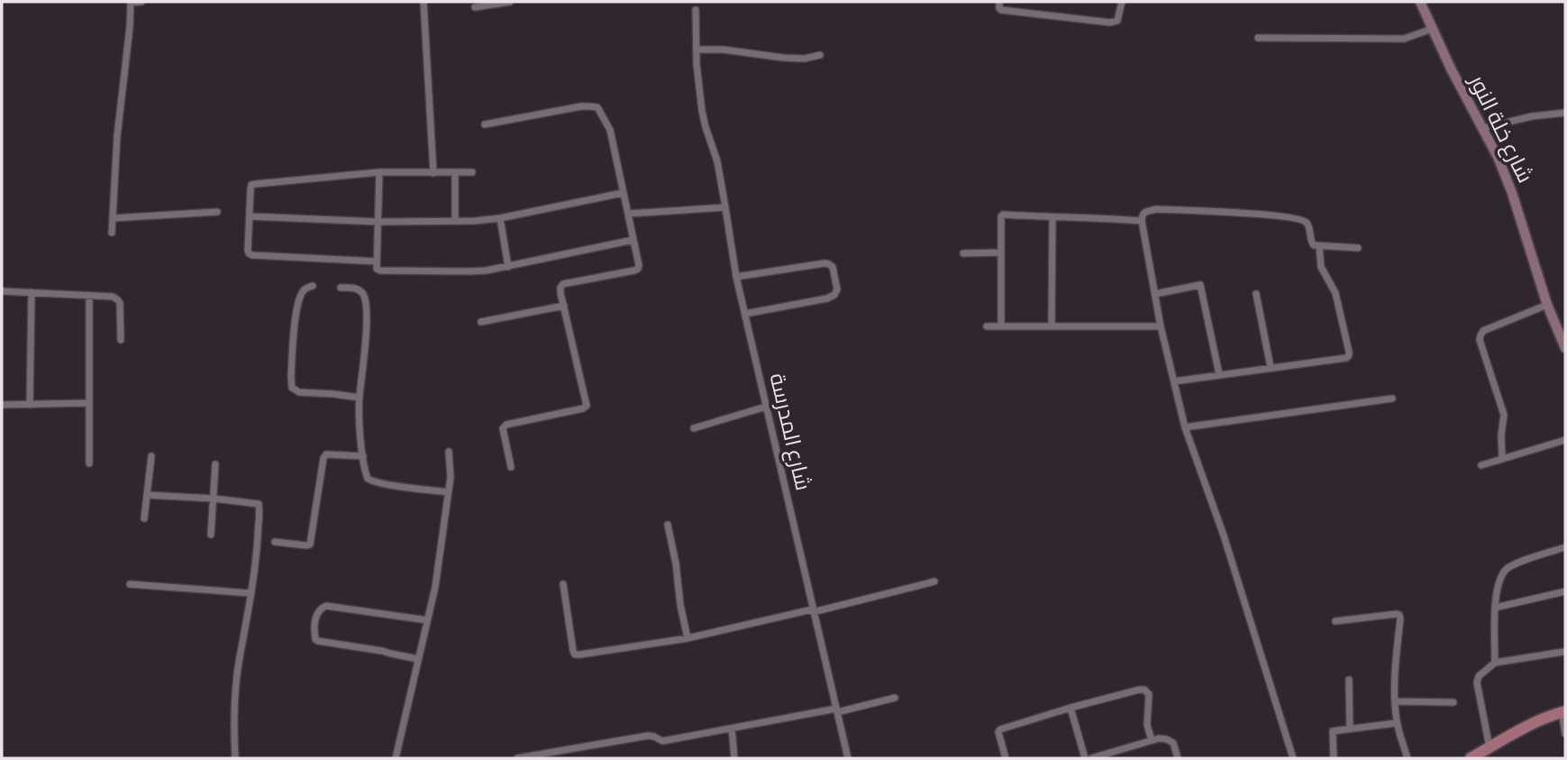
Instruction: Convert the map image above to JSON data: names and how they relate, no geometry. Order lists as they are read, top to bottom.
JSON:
{
  "streets": {
    "street": ["شارع خلة النور", "شارع المدرسة"]
  }
}
